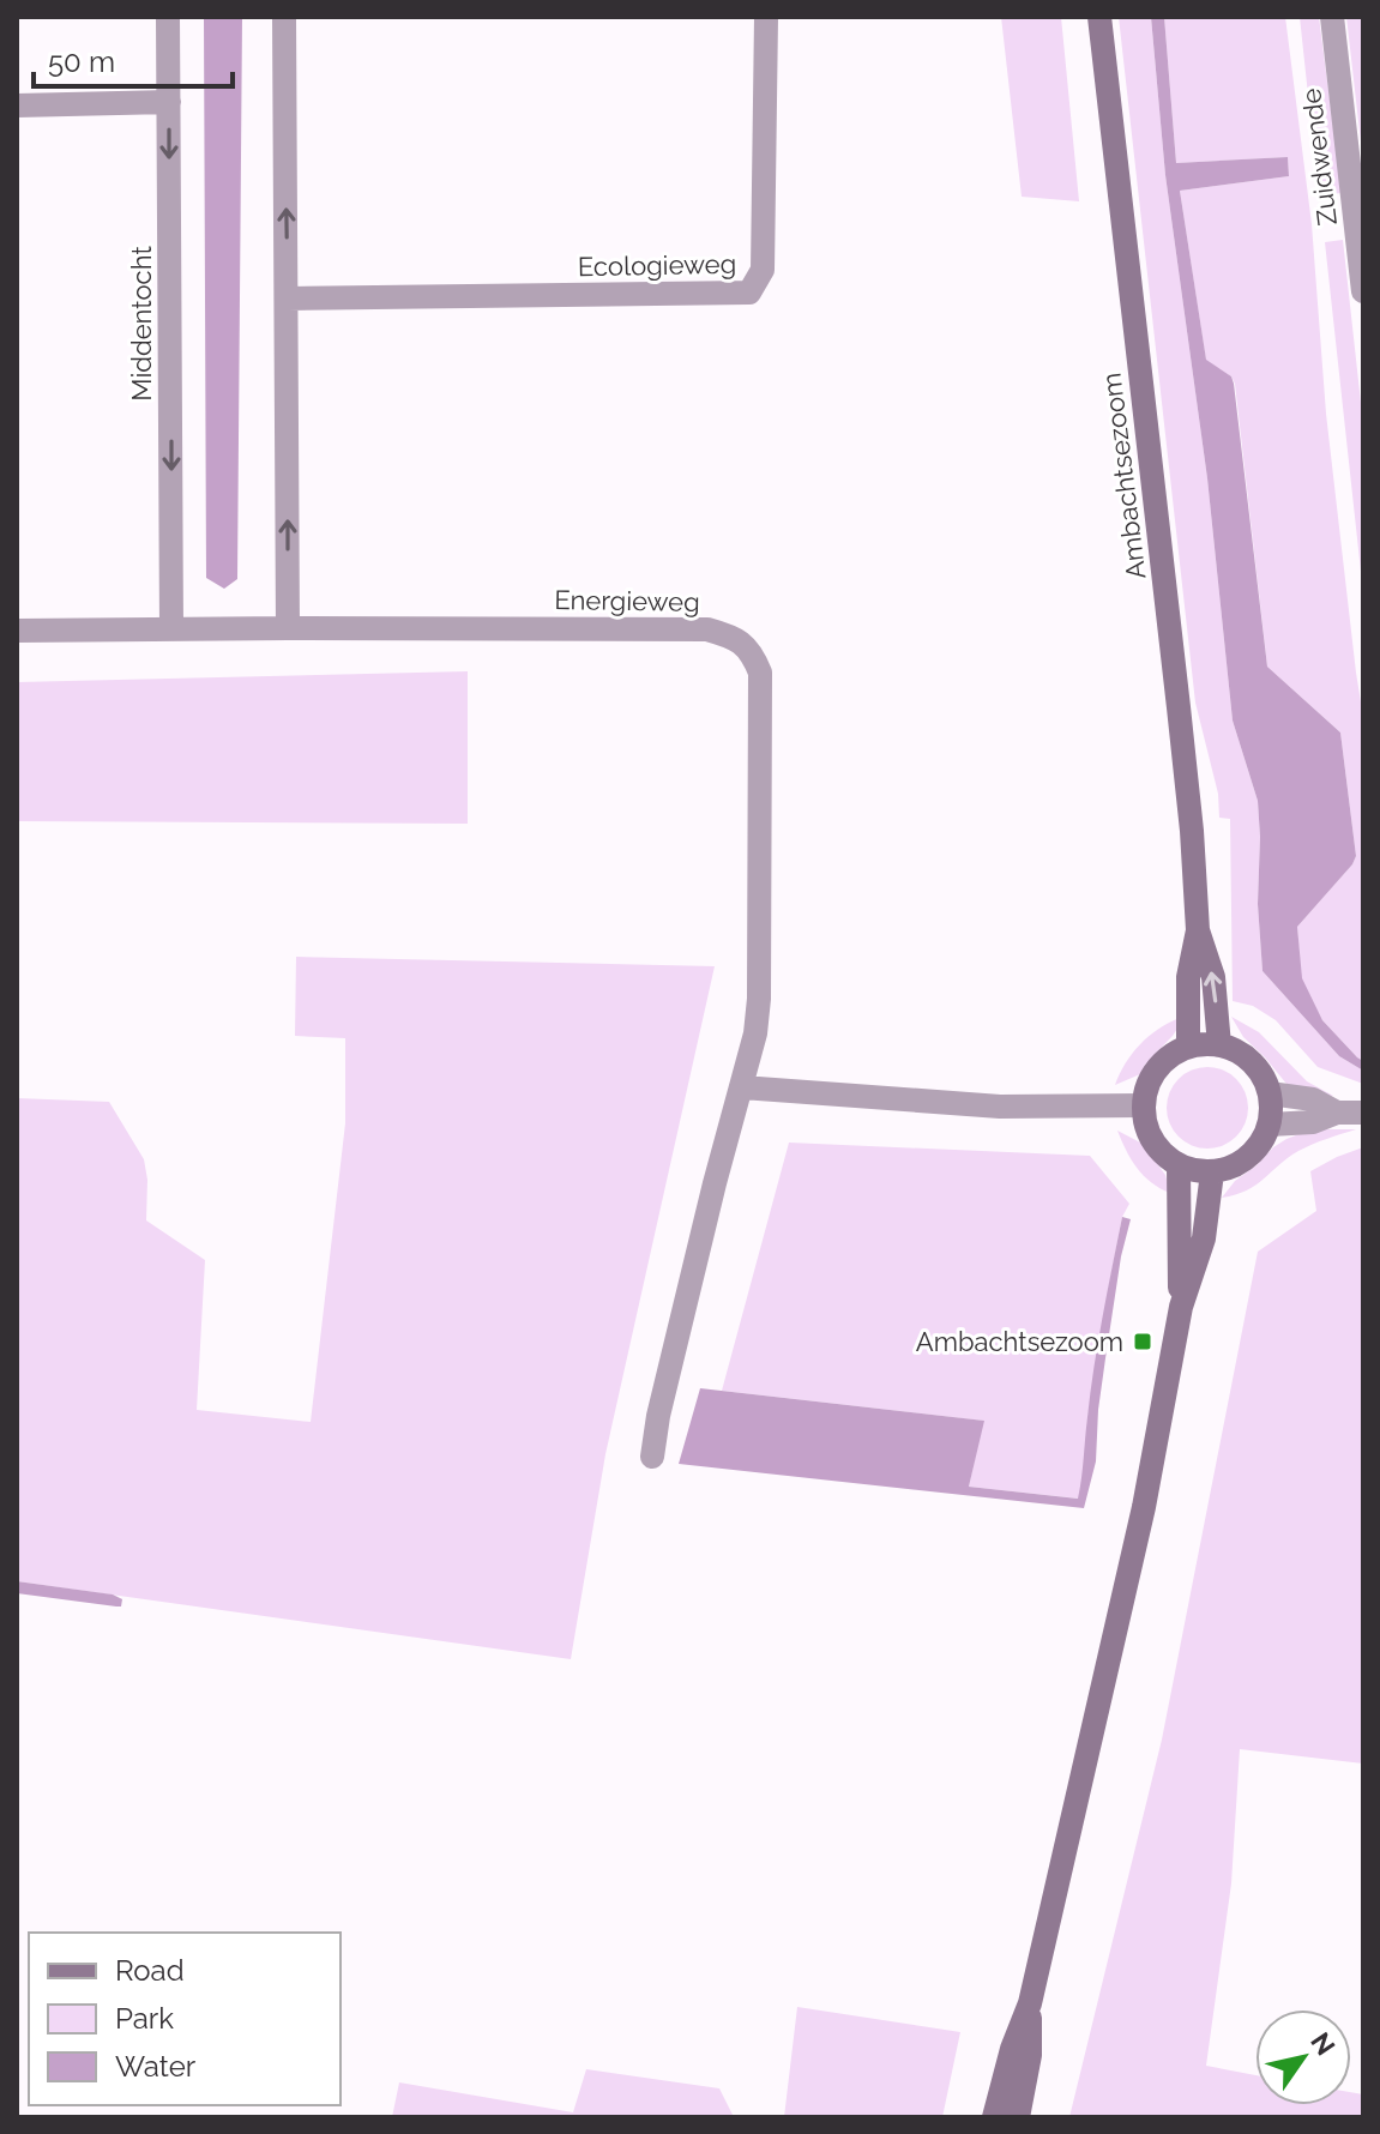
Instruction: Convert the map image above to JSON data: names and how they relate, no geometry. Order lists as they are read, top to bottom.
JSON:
{
  "streets": {
    "street": [
      "Zuidwende",
      "Ecologieweg",
      "Middentocht",
      "Ambachtsezoom",
      "Energieweg"
    ]
  },
  "crossings": [
    ["Middentocht", "Energieweg"]
  ],
  "places": {
    "transit": ["Ambachtsezoom"]
  },
  "legend": ["Road", "Park", "Water"],
  "scale_bar": "50 m",
  "north": "top right"
}
